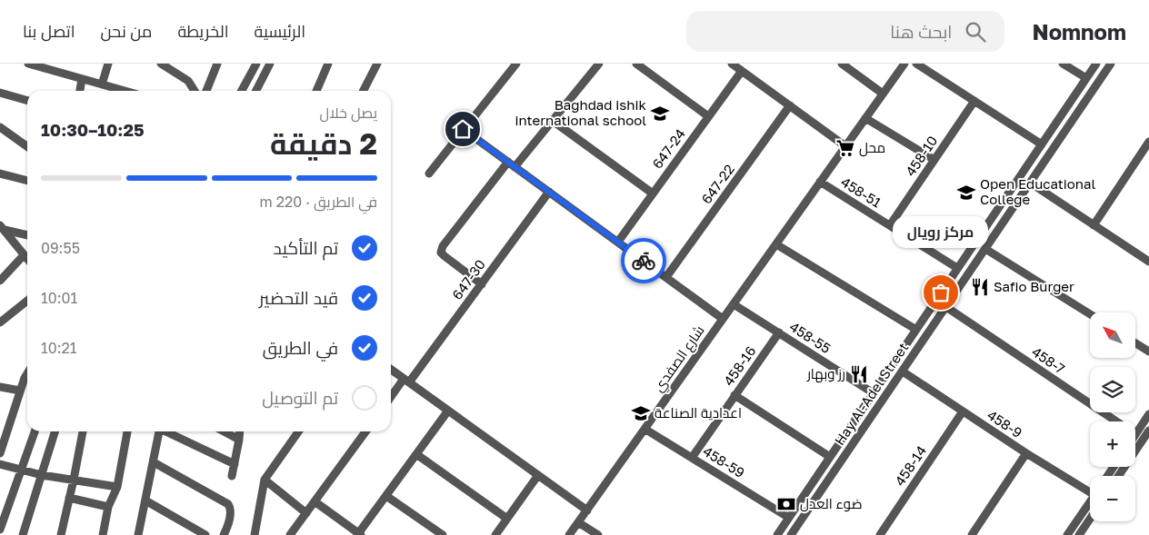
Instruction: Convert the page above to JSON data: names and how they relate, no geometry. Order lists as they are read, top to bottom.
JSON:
{
  "streets": {
    "street": [
      "647-24",
      "458-10",
      "647-22",
      "458-51",
      "647-30",
      "458-55",
      "شارع الصفدي",
      "458-7",
      "458-16",
      "Hay Al-Adel Street",
      "458-9",
      "458-59",
      "458-14"
    ]
  },
  "crossings": [
    ["458-10", "458-51"],
    ["458-51", "شارع الصفدي"],
    ["458-51", "Hay Al-Adel Street"],
    ["458-55", "شارع الصفدي"],
    ["458-55", "458-16"],
    ["458-55", "Hay Al-Adel Street"],
    ["شارع الصفدي", "458-59"],
    ["458-7", "Hay Al-Adel Street"],
    ["458-16", "458-59"],
    ["Hay Al-Adel Street", "458-9"],
    ["Hay Al-Adel Street", "458-59"],
    ["458-9", "458-14"]
  ],
  "places": {
    "school or university": ["Baghdad ishik international school", "Open Educational College", "اعدادية الصناعة"],
    "supermarket": ["محل"],
    "restaurant": ["Safio Burger", "رز وبهار"],
    "other": ["مركز رويال"],
    "bank": ["ضوء العدل"]
  },
  "north": "top left",
  "page": {
    "header": "Nomnom",
    "search": "ابحث هنا",
    "nav": [
      "الرئيسية",
      "الخريطة",
      "من نحن",
      "اتصل بنا"
    ],
    "heading": ["2 دقيقة", "يصل خلال", "10:25–10:30"],
    "bar": "في الطريق · 220 m",
    "bubble": "مركز رويال",
    "list": [
      ["تم التأكيد", "09:55"],
      ["قيد التحضير", "10:01"],
      ["في الطريق", "10:21"],
      "تم التوصيل"
    ],
    "map_buttons": ["+", "−"]
  }
}
